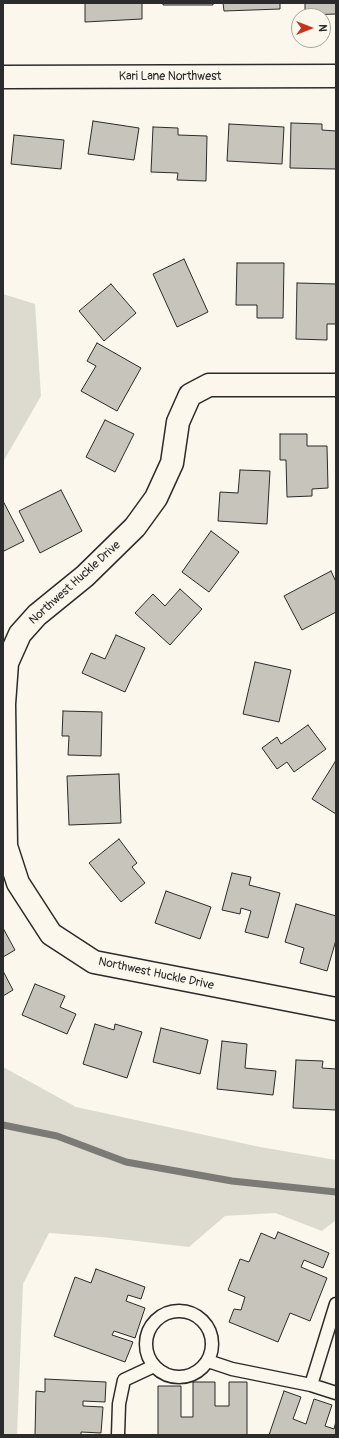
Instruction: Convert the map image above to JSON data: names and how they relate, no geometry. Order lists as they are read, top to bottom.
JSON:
{
  "streets": {
    "street": ["Kari Lane Northwest", "Northwest Huckle Drive"]
  },
  "north": "right"
}
